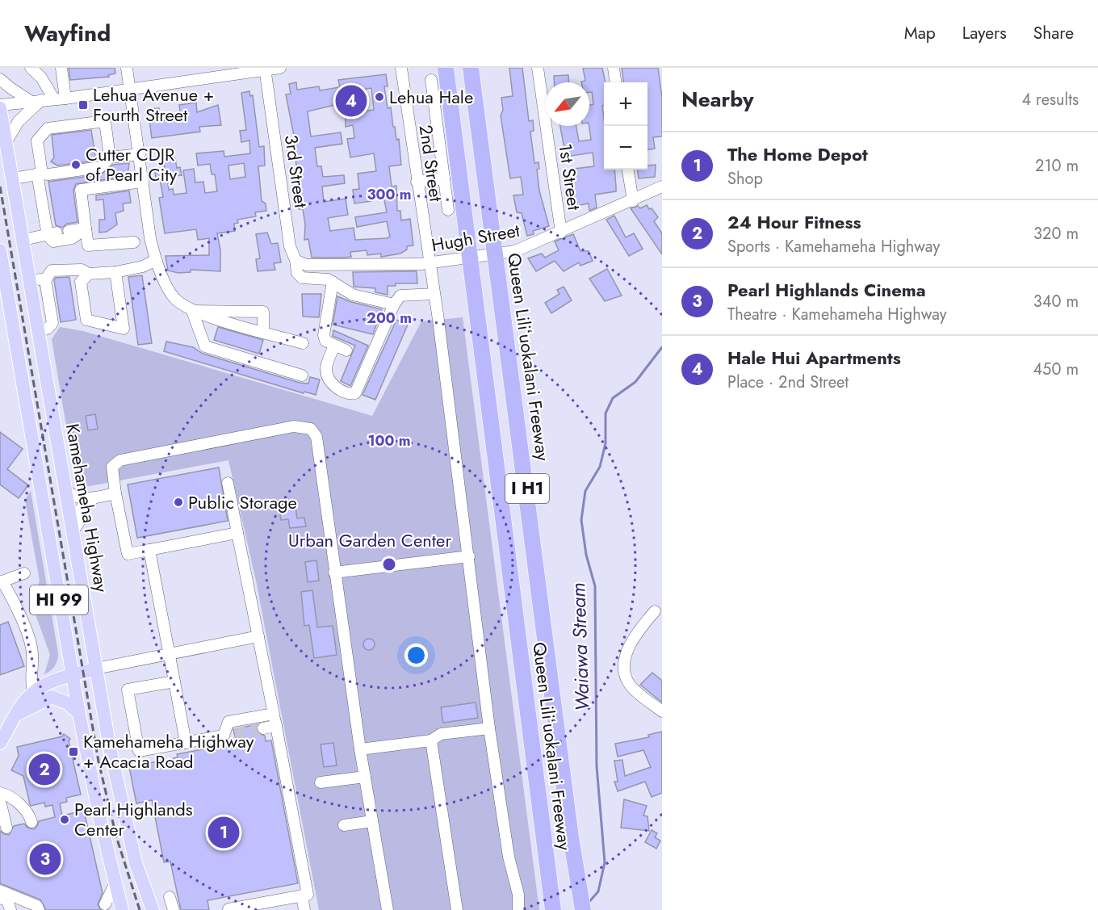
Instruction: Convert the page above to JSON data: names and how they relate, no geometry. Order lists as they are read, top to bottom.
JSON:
{
  "streets": {
    "highway": ["Queen Liliʻuokalani Freeway", "I H1"],
    "main road": ["Kamehameha Highway", "HI 99"],
    "street": [
      "2nd Street",
      "3rd Street",
      "1st Street",
      "Hugh Street"
    ]
  },
  "crossings": [
    ["2nd Street", "Hugh Street"],
    ["3rd Street", "Hugh Street"],
    ["1st Street", "Hugh Street"]
  ],
  "water": ["Waiawa Stream"],
  "parks": ["Urban Garden Center"],
  "places": {
    "other": [
      "Lehua Hale",
      "Cutter CDJR of Pearl City",
      "Public Storage",
      "Pearl Highlands Center"
    ],
    "transit": ["Lehua Avenue + Fourth Street", "Kamehameha Highway + Acacia Road"]
  },
  "north": "bottom left",
  "page": {
    "header": "Wayfind",
    "nav": ["Map", "Layers", "Share"],
    "heading": ["Nearby", "4 results"],
    "map_buttons": ["+", "−"],
    "pins": [
      "4",
      "2",
      "1",
      "3"
    ],
    "list": [
      {
        "mark": "1",
        "name": "The Home Depot",
        "note": "Shop",
        "value": "210 m"
      },
      {
        "mark": "2",
        "name": "24 Hour Fitness",
        "note": "Sports · Kamehameha Highway",
        "value": "320 m"
      },
      {
        "mark": "3",
        "name": "Pearl Highlands Cinema",
        "note": "Theatre · Kamehameha Highway",
        "value": "340 m"
      },
      {
        "mark": "4",
        "name": "Hale Hui Apartments",
        "note": "Place · 2nd Street",
        "value": "450 m"
      }
    ]
  },
  "rings": ["300 m", "200 m", "100 m"]
}
